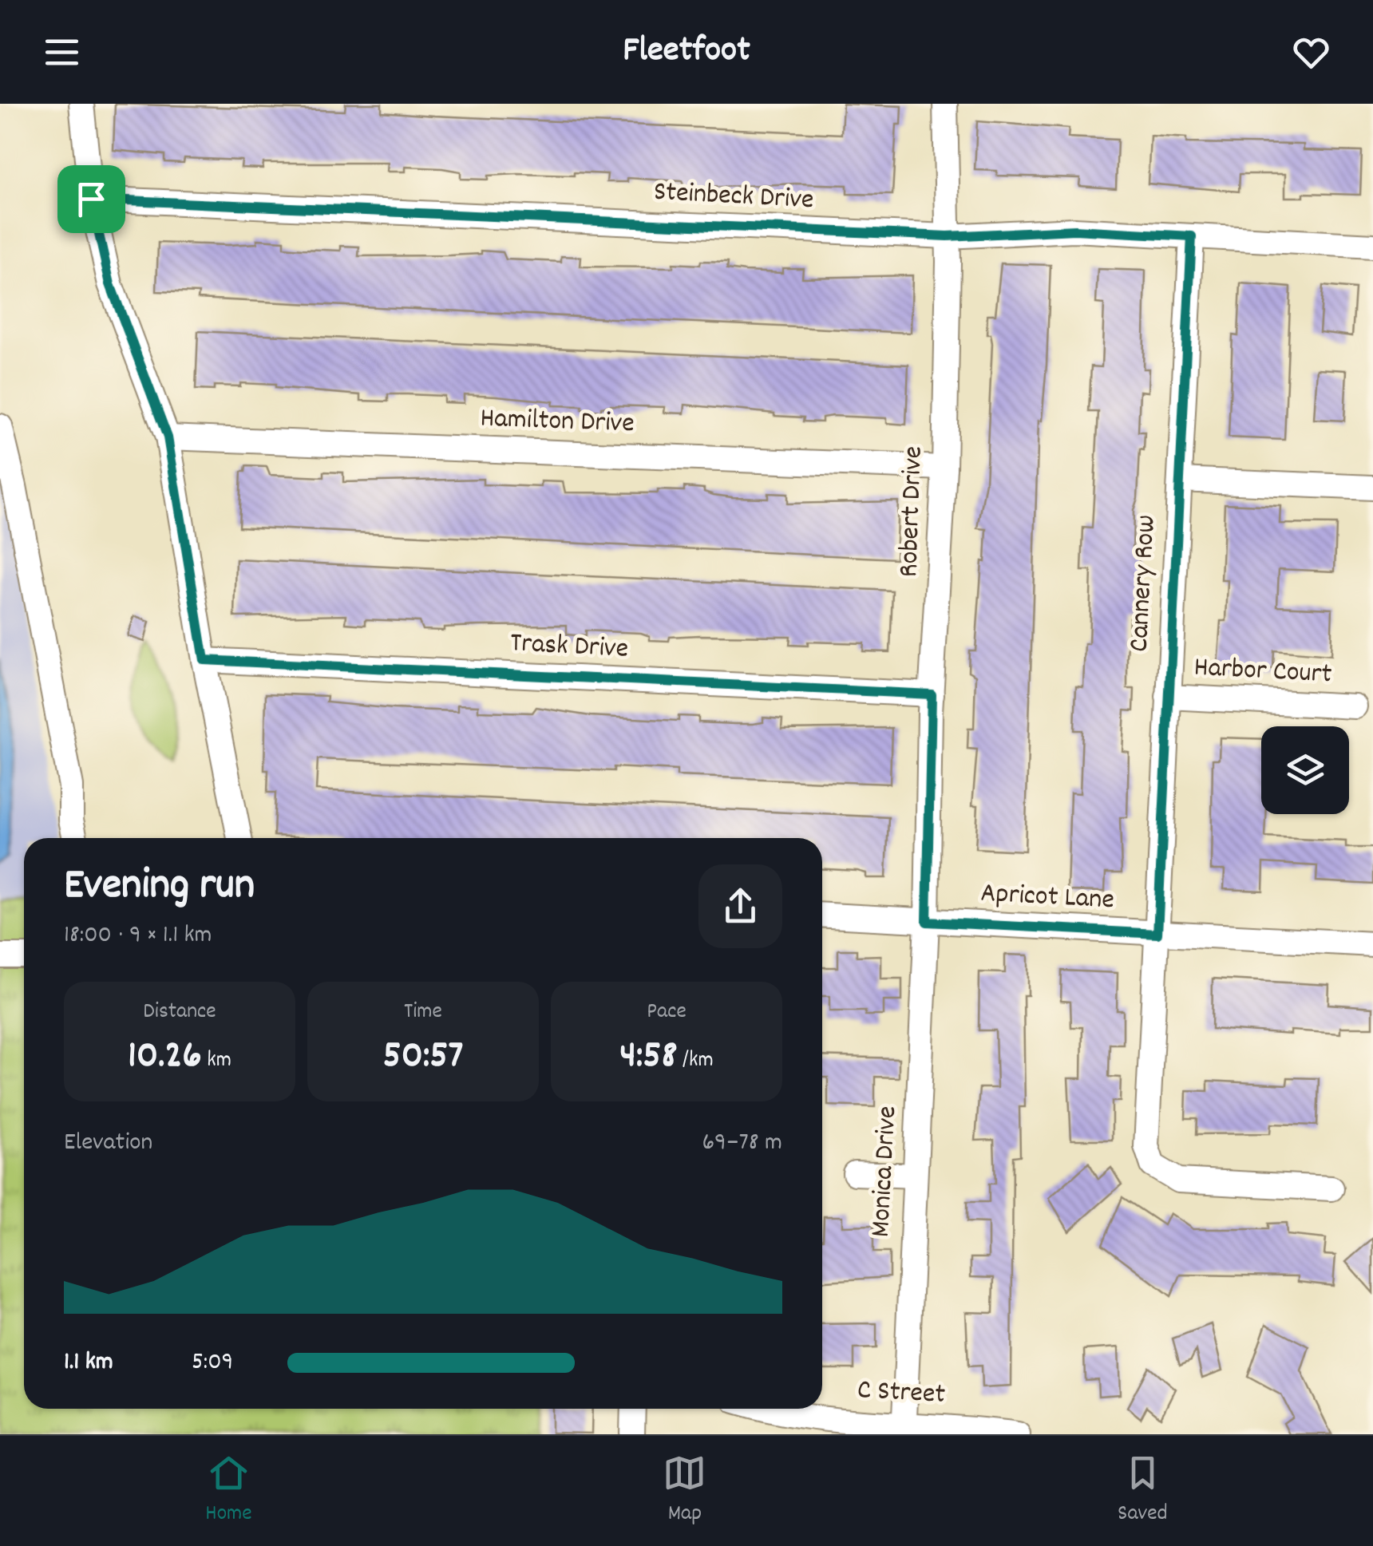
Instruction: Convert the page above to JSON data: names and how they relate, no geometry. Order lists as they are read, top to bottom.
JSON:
{
  "streets": {
    "street": [
      "Steinbeck Drive",
      "Hamilton Drive",
      "Robert Drive",
      "Cannery Row",
      "Trask Drive",
      "Harbor Court",
      "Apricot Lane",
      "Monica Drive",
      "C Street"
    ]
  },
  "crossings": [
    ["Steinbeck Drive", "Robert Drive"],
    ["Steinbeck Drive", "Cannery Row"],
    ["Hamilton Drive", "Robert Drive"],
    ["Robert Drive", "Trask Drive"],
    ["Robert Drive", "Apricot Lane"],
    ["Robert Drive", "Monica Drive"],
    ["Cannery Row", "Harbor Court"],
    ["Cannery Row", "Apricot Lane"],
    ["Apricot Lane", "Monica Drive"],
    ["Monica Drive", "C Street"]
  ],
  "page": {
    "header": "Fleetfoot",
    "heading": ["Evening run", "18:00 · 9 × 1.1 km"],
    "stats": [
      ["Distance", "10.26 km"],
      ["Time", "50:57"],
      ["Pace", "4:58 /km"]
    ],
    "chart": ["Elevation", "69–78 m"],
    "list": [
      {
        "name": "1.1 km",
        "note": "5:09"
      }
    ],
    "tabs": ["Home", "Map", "Saved"]
  }
}
